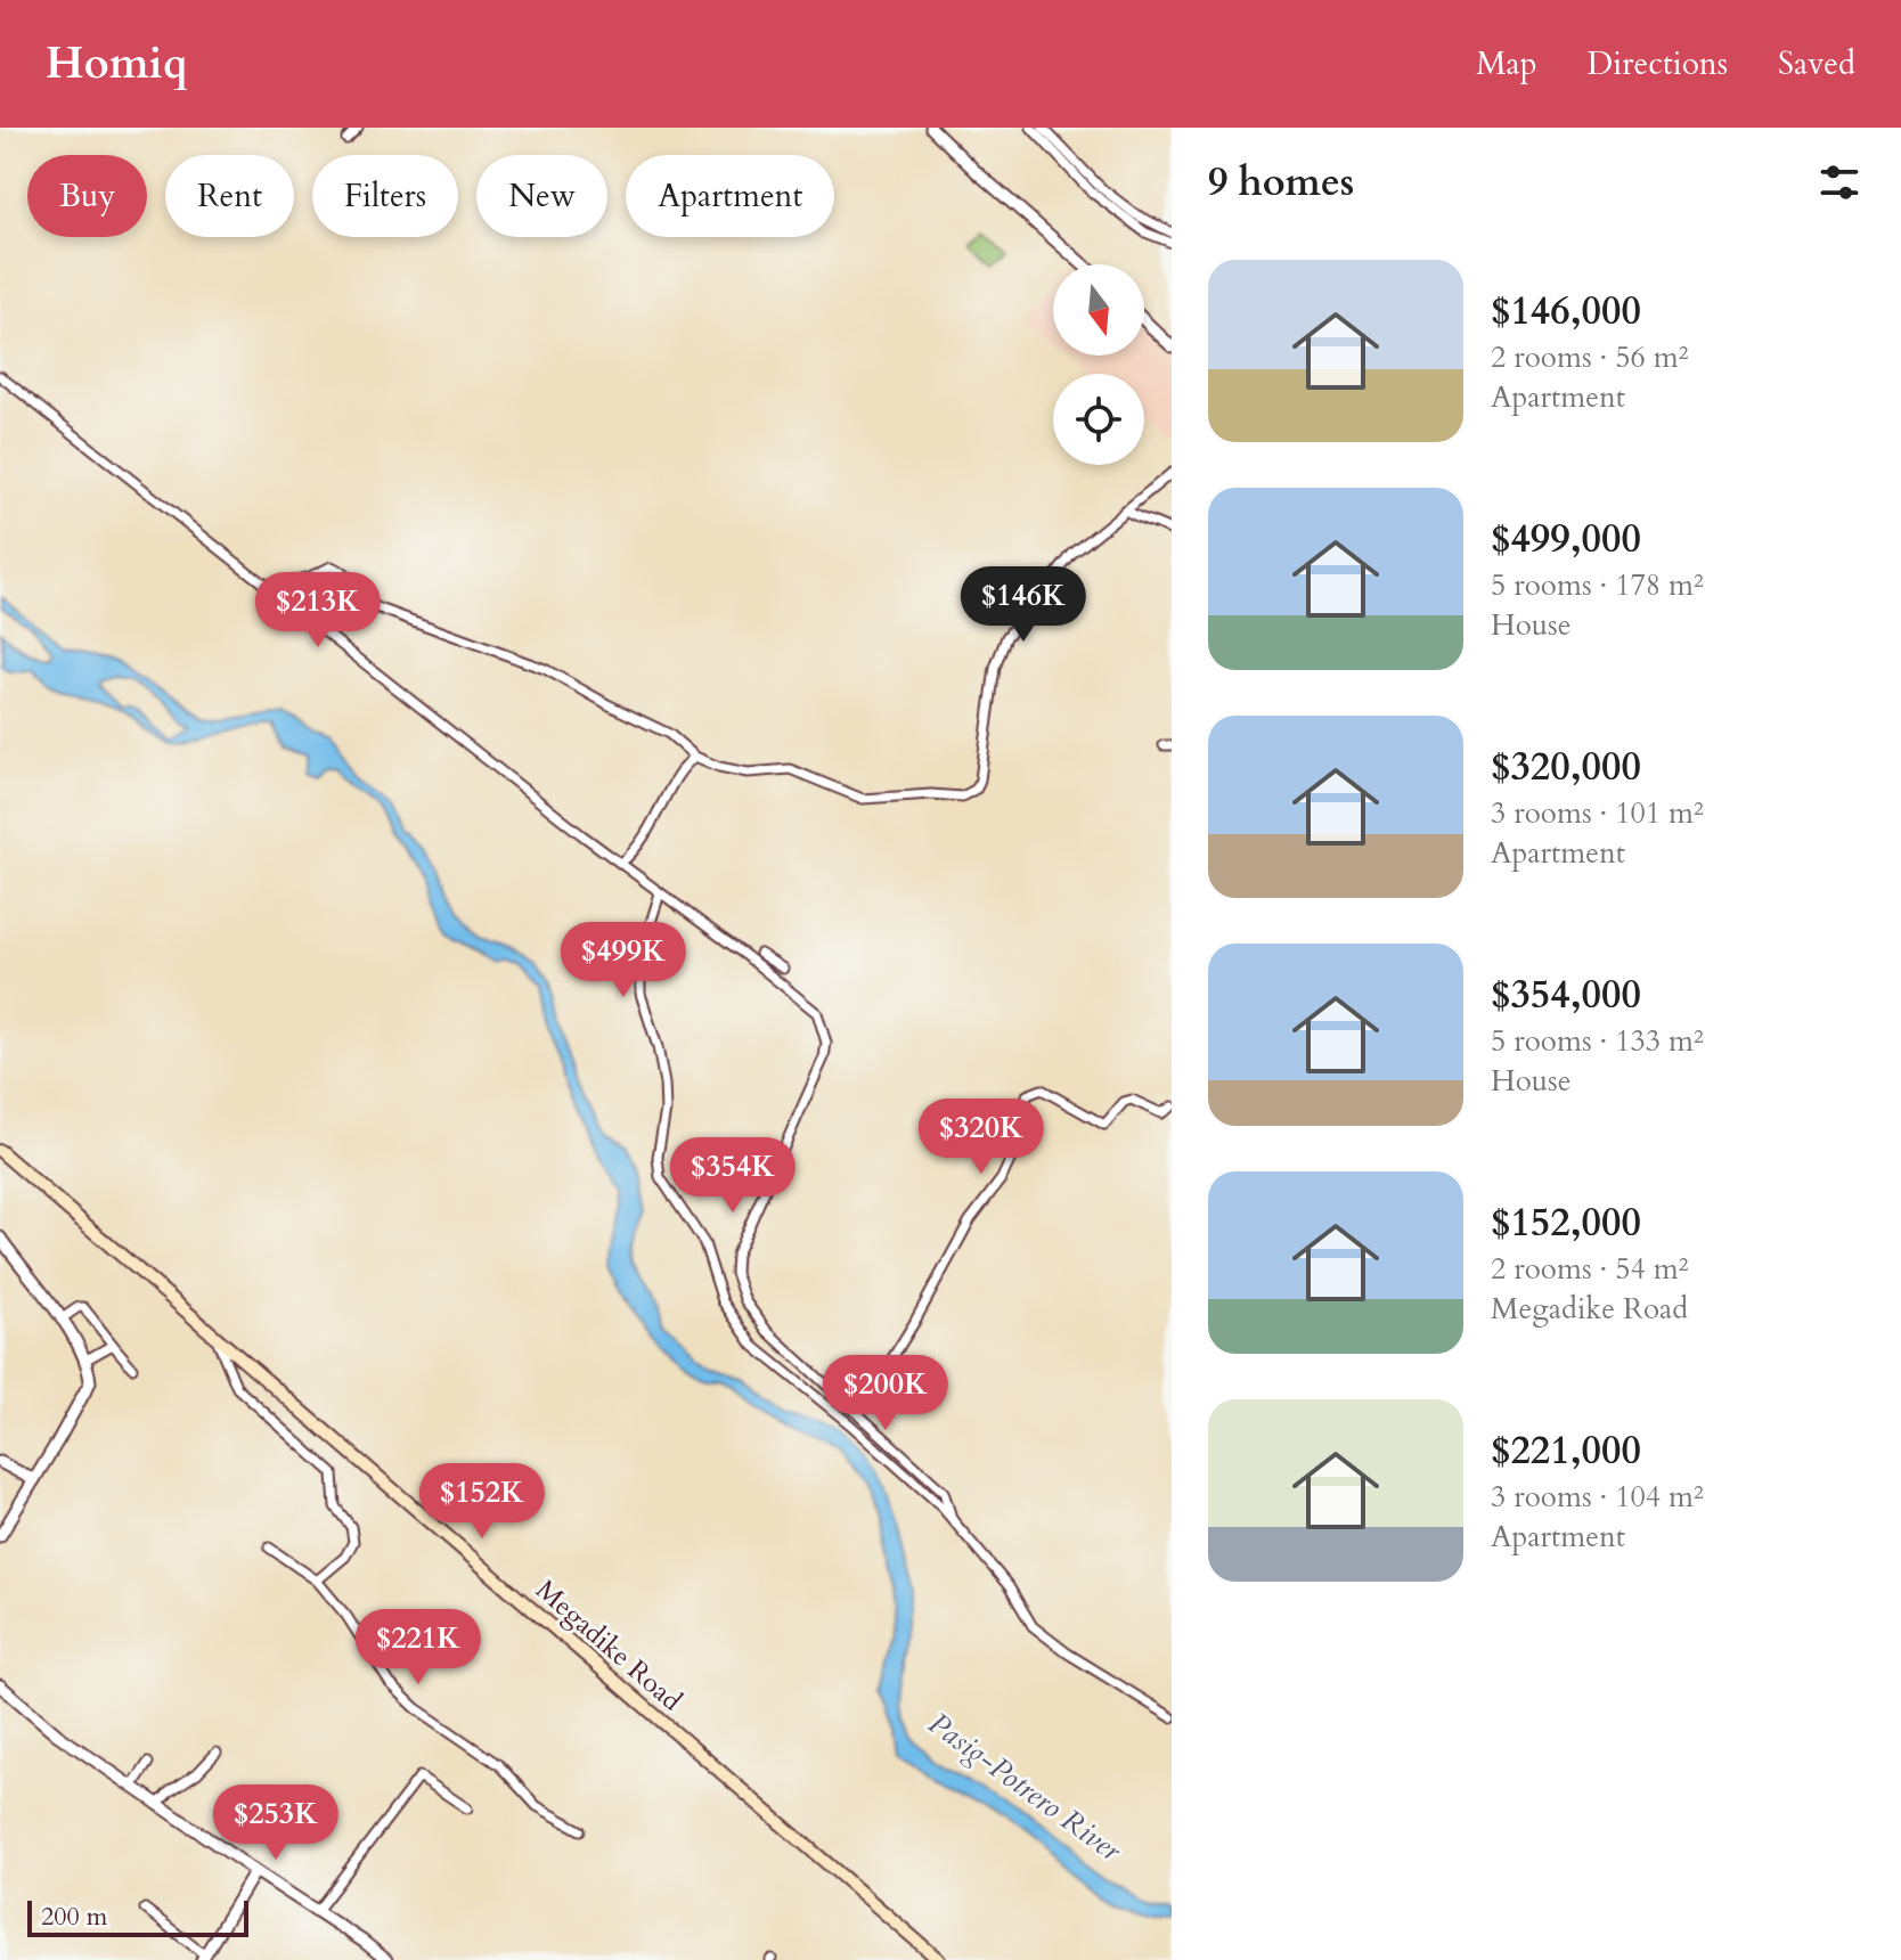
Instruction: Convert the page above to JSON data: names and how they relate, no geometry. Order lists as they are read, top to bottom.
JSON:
{
  "streets": {
    "main road": ["Megadike Road"]
  },
  "water": ["Pasig-Potrero River"],
  "scale_bar": "200 m",
  "north": "bottom",
  "page": {
    "header": "Homiq",
    "nav": ["Map", "Directions", "Saved"],
    "heading": "9 homes",
    "chip": [
      "Buy",
      "Rent",
      "Filters",
      "New",
      "Apartment"
    ],
    "list": [
      {
        "name": "$146,000",
        "note": "2 rooms · 56 m² · Apartment"
      },
      {
        "name": "$499,000",
        "note": "5 rooms · 178 m² · House"
      },
      {
        "name": "$320,000",
        "note": "3 rooms · 101 m² · Apartment"
      },
      {
        "name": "$354,000",
        "note": "5 rooms · 133 m² · House"
      },
      {
        "name": "$152,000",
        "note": "2 rooms · 54 m² · Megadike Road"
      },
      {
        "name": "$221,000",
        "note": "3 rooms · 104 m² · Apartment"
      }
    ],
    "price": [
      "$146K",
      "$213K",
      "$499K",
      "$320K",
      "$354K",
      "$200K",
      "$152K",
      "$221K",
      "$253K"
    ],
    "scale": "200 m"
  }
}
